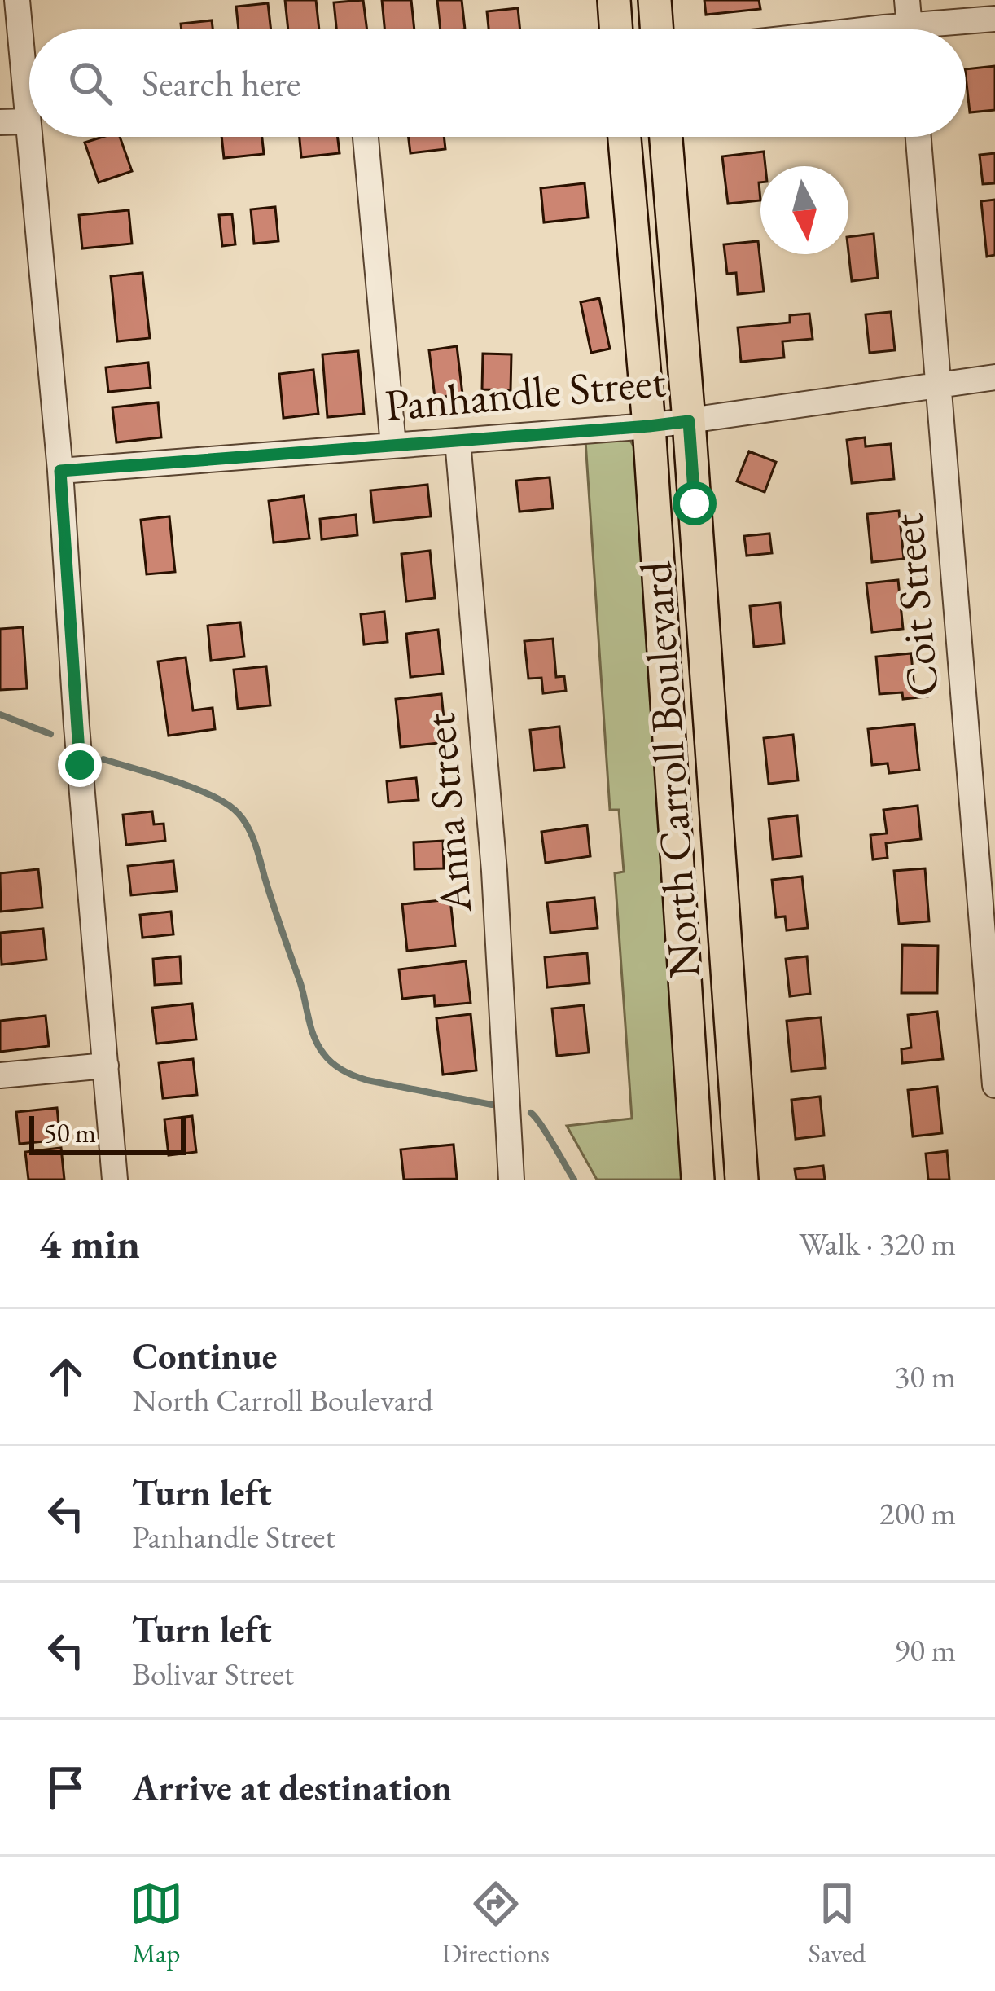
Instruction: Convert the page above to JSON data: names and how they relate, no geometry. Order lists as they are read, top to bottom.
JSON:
{
  "streets": {
    "main road": ["North Carroll Boulevard"],
    "street": ["Panhandle Street", "Coit Street", "Anna Street"]
  },
  "crossings": [
    ["Panhandle Street", "Coit Street"],
    ["Panhandle Street", "North Carroll Boulevard"],
    ["Panhandle Street", "Anna Street"]
  ],
  "scale_bar": "50 m",
  "north": "bottom",
  "page": {
    "search": "Search here",
    "scale": "50 m",
    "heading": ["4 min", "Walk · 320 m"],
    "list": [
      ["Continue", "North Carroll Boulevard", "30 m"],
      ["Turn left", "Panhandle Street", "200 m"],
      ["Turn left", "Bolivar Street", "90 m"],
      "Arrive at destination"
    ],
    "nav": ["Map", "Directions", "Saved"]
  }
}
